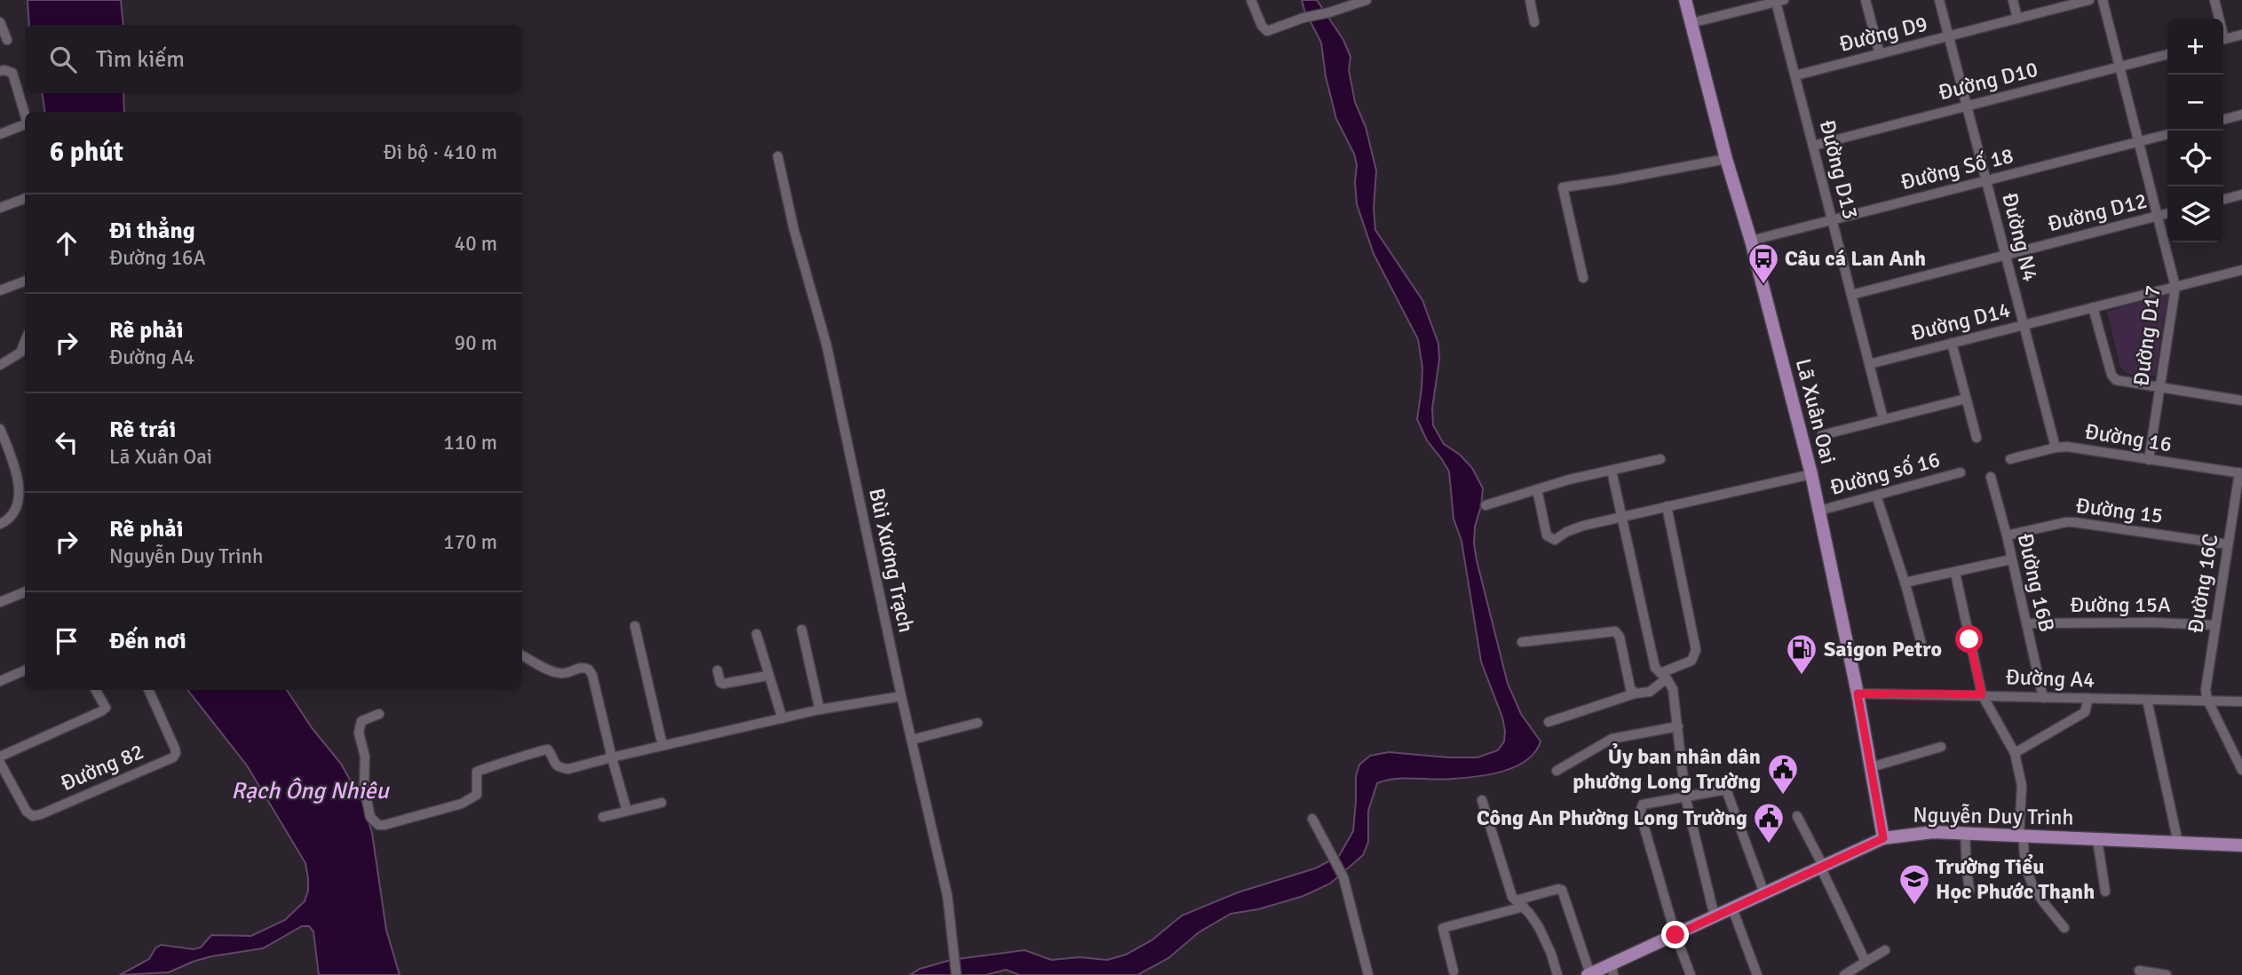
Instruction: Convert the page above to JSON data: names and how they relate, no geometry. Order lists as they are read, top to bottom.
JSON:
{
  "streets": {
    "main road": ["Lã Xuân Oai", "Nguyễn Duy Trinh"],
    "street": [
      "Đường D9",
      "Đường D10",
      "Đường Số 18",
      "Đường D13",
      "Đường D12",
      "Đường N4",
      "Đường D14",
      "Đường D17",
      "Đường 16",
      "Đường số 16",
      "Đường 15",
      "Bùi Xương Trạch",
      "Đường 16B",
      "Đường 16C",
      "Đường 15A",
      "Đường A4",
      "Đường 82"
    ]
  },
  "crossings": [
    ["Đường D9", "Đường D13"],
    ["Đường D9", "Đường N4"],
    ["Đường D10", "Đường D13"],
    ["Đường D10", "Đường N4"],
    ["Đường D10", "Đường D17"],
    ["Đường Số 18", "Đường D13"],
    ["Đường Số 18", "Đường N4"],
    ["Đường Số 18", "Đường D17"],
    ["Đường Số 18", "Lã Xuân Oai"],
    ["Đường D13", "Đường D12"],
    ["Đường D13", "Đường D14"],
    ["Đường D12", "Đường N4"],
    ["Đường D12", "Đường D17"],
    ["Đường N4", "Đường D14"],
    ["Đường N4", "Đường 16"],
    ["Đường D14", "Đường D17"],
    ["Đường D17", "Đường 16"],
    ["Lã Xuân Oai", "Đường số 16"],
    ["Lã Xuân Oai", "Đường A4"],
    ["Lã Xuân Oai", "Nguyễn Duy Trinh"],
    ["Đường 16", "Đường 16C"],
    ["Đường 15", "Đường 16B"],
    ["Đường 15", "Đường 16C"],
    ["Đường 16B", "Đường 15A"],
    ["Đường 16B", "Đường A4"],
    ["Đường 16C", "Đường 15A"],
    ["Đường 16C", "Đường A4"]
  ],
  "water": ["Rạch Ông Nhiêu"],
  "places": {
    "bus stop": ["Câu cá Lan Anh"],
    "fuel station": ["Saigon Petro"],
    "public building": ["Ủy ban nhân dân phường Long Trường", "Công An Phường Long Trường"],
    "school or university": ["Trường Tiểu Học Phước Thạnh"]
  },
  "page": {
    "map_buttons": ["+", "−"],
    "search": "Tìm kiếm",
    "heading": ["6 phút", "Đi bộ · 410 m"],
    "list": [
      ["Đi thẳng", "Đường 16A", "40 m"],
      ["Rẽ phải", "Đường A4", "90 m"],
      ["Rẽ trái", "Lã Xuân Oai", "110 m"],
      ["Rẽ phải", "Nguyễn Duy Trinh", "170 m"],
      "Đến nơi"
    ]
  }
}
